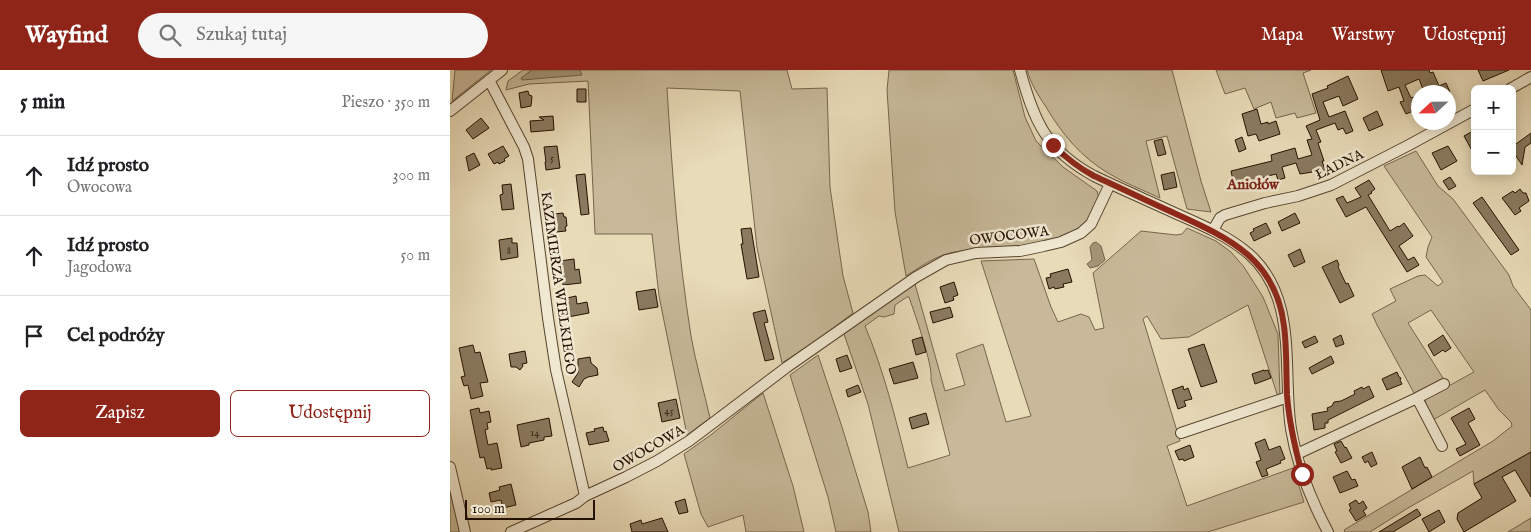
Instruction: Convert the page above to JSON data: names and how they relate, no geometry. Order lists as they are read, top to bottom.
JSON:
{
  "streets": {
    "street": ["ŁADNA", "OWOCOWA", "KAZIMIERZA WIELKIEGO"]
  },
  "crossings": [
    ["OWOCOWA", "KAZIMIERZA WIELKIEGO"]
  ],
  "districts": ["Aniołów"],
  "house_numbers": [
    "5",
    "8",
    "45",
    "14"
  ],
  "scale_bar": "100 m",
  "north": "left",
  "page": {
    "header": "Wayfind",
    "search": "Szukaj tutaj",
    "nav": ["Mapa", "Warstwy", "Udostępnij"],
    "heading": ["5 min", "Pieszo · 350 m"],
    "map_buttons": ["+", "−"],
    "list": [
      ["Idź prosto", "Owocowa", "300 m"],
      ["Idź prosto", "Jagodowa", "50 m"],
      "Cel podróży"
    ],
    "buttons": ["Zapisz", "Udostępnij"],
    "scale": "100 m"
  }
}
